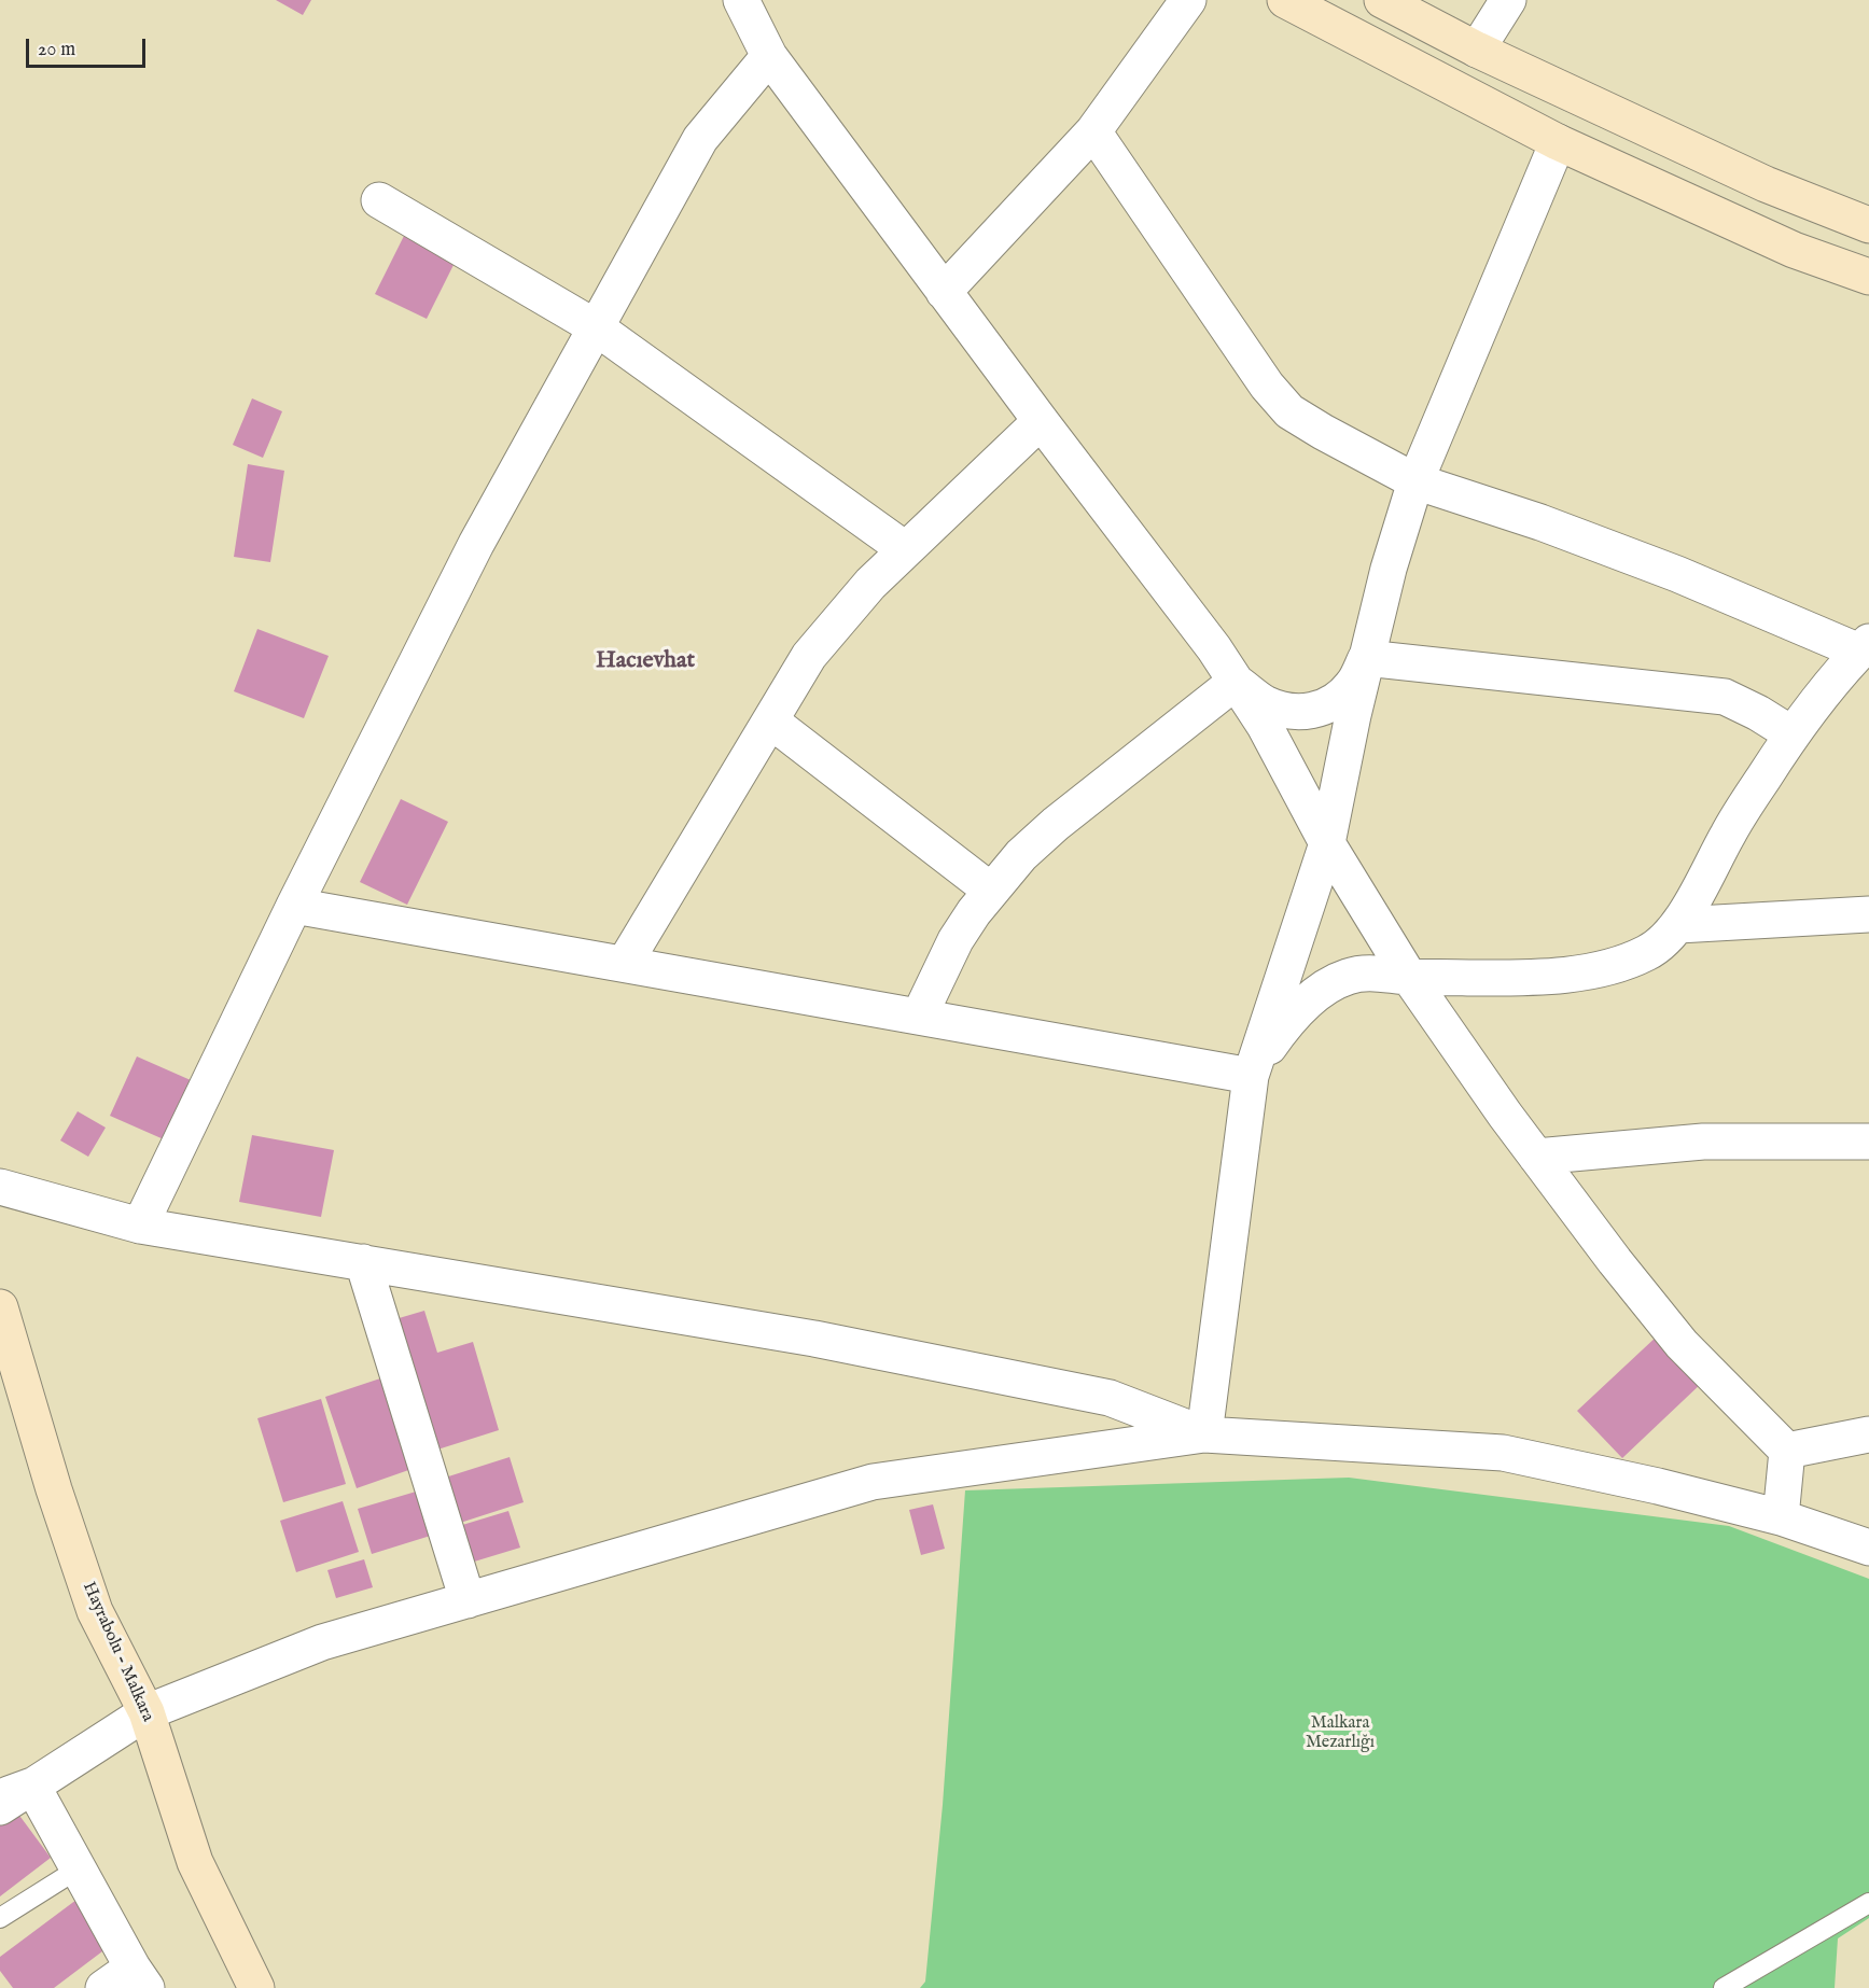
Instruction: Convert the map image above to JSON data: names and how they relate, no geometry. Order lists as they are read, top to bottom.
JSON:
{
  "streets": {
    "street": ["Hayrabolu - Malkara"]
  },
  "districts": ["Hacıevhat"],
  "parks": ["Malkara Mezarlığı"],
  "scale_bar": "20 m"
}
